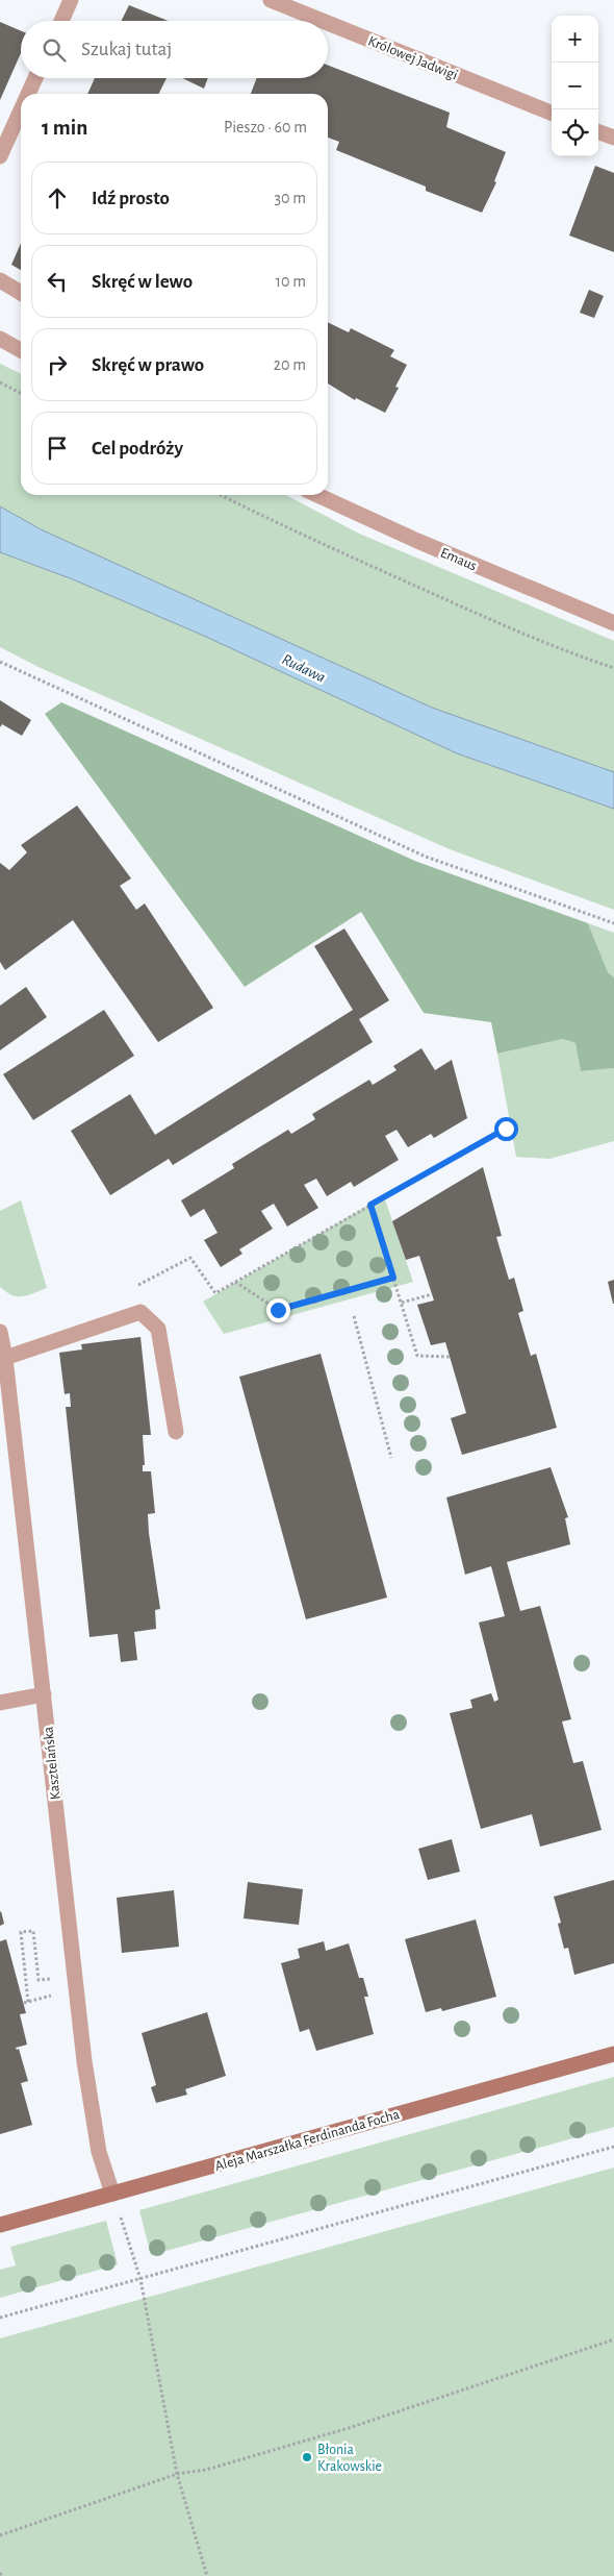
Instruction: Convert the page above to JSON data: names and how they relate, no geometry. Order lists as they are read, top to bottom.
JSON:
{
  "streets": {
    "street": [
      "Królowej Jadwigi",
      "Emaus",
      "Kasztelańska",
      "Aleja Marszałka Ferdinanda Focha"
    ]
  },
  "crossings": [
    ["Kasztelańska", "Aleja Marszałka Ferdinanda Focha"]
  ],
  "water": ["Rudawa"],
  "places": ["Błonia Krakowskie"],
  "page": {
    "map_buttons": ["+", "−"],
    "search": "Szukaj tutaj",
    "heading": ["1 min", "Pieszo · 60 m"],
    "list": [
      ["Idź prosto", "30 m"],
      ["Skręć w lewo", "10 m"],
      ["Skręć w prawo", "20 m"],
      "Cel podróży"
    ]
  }
}
